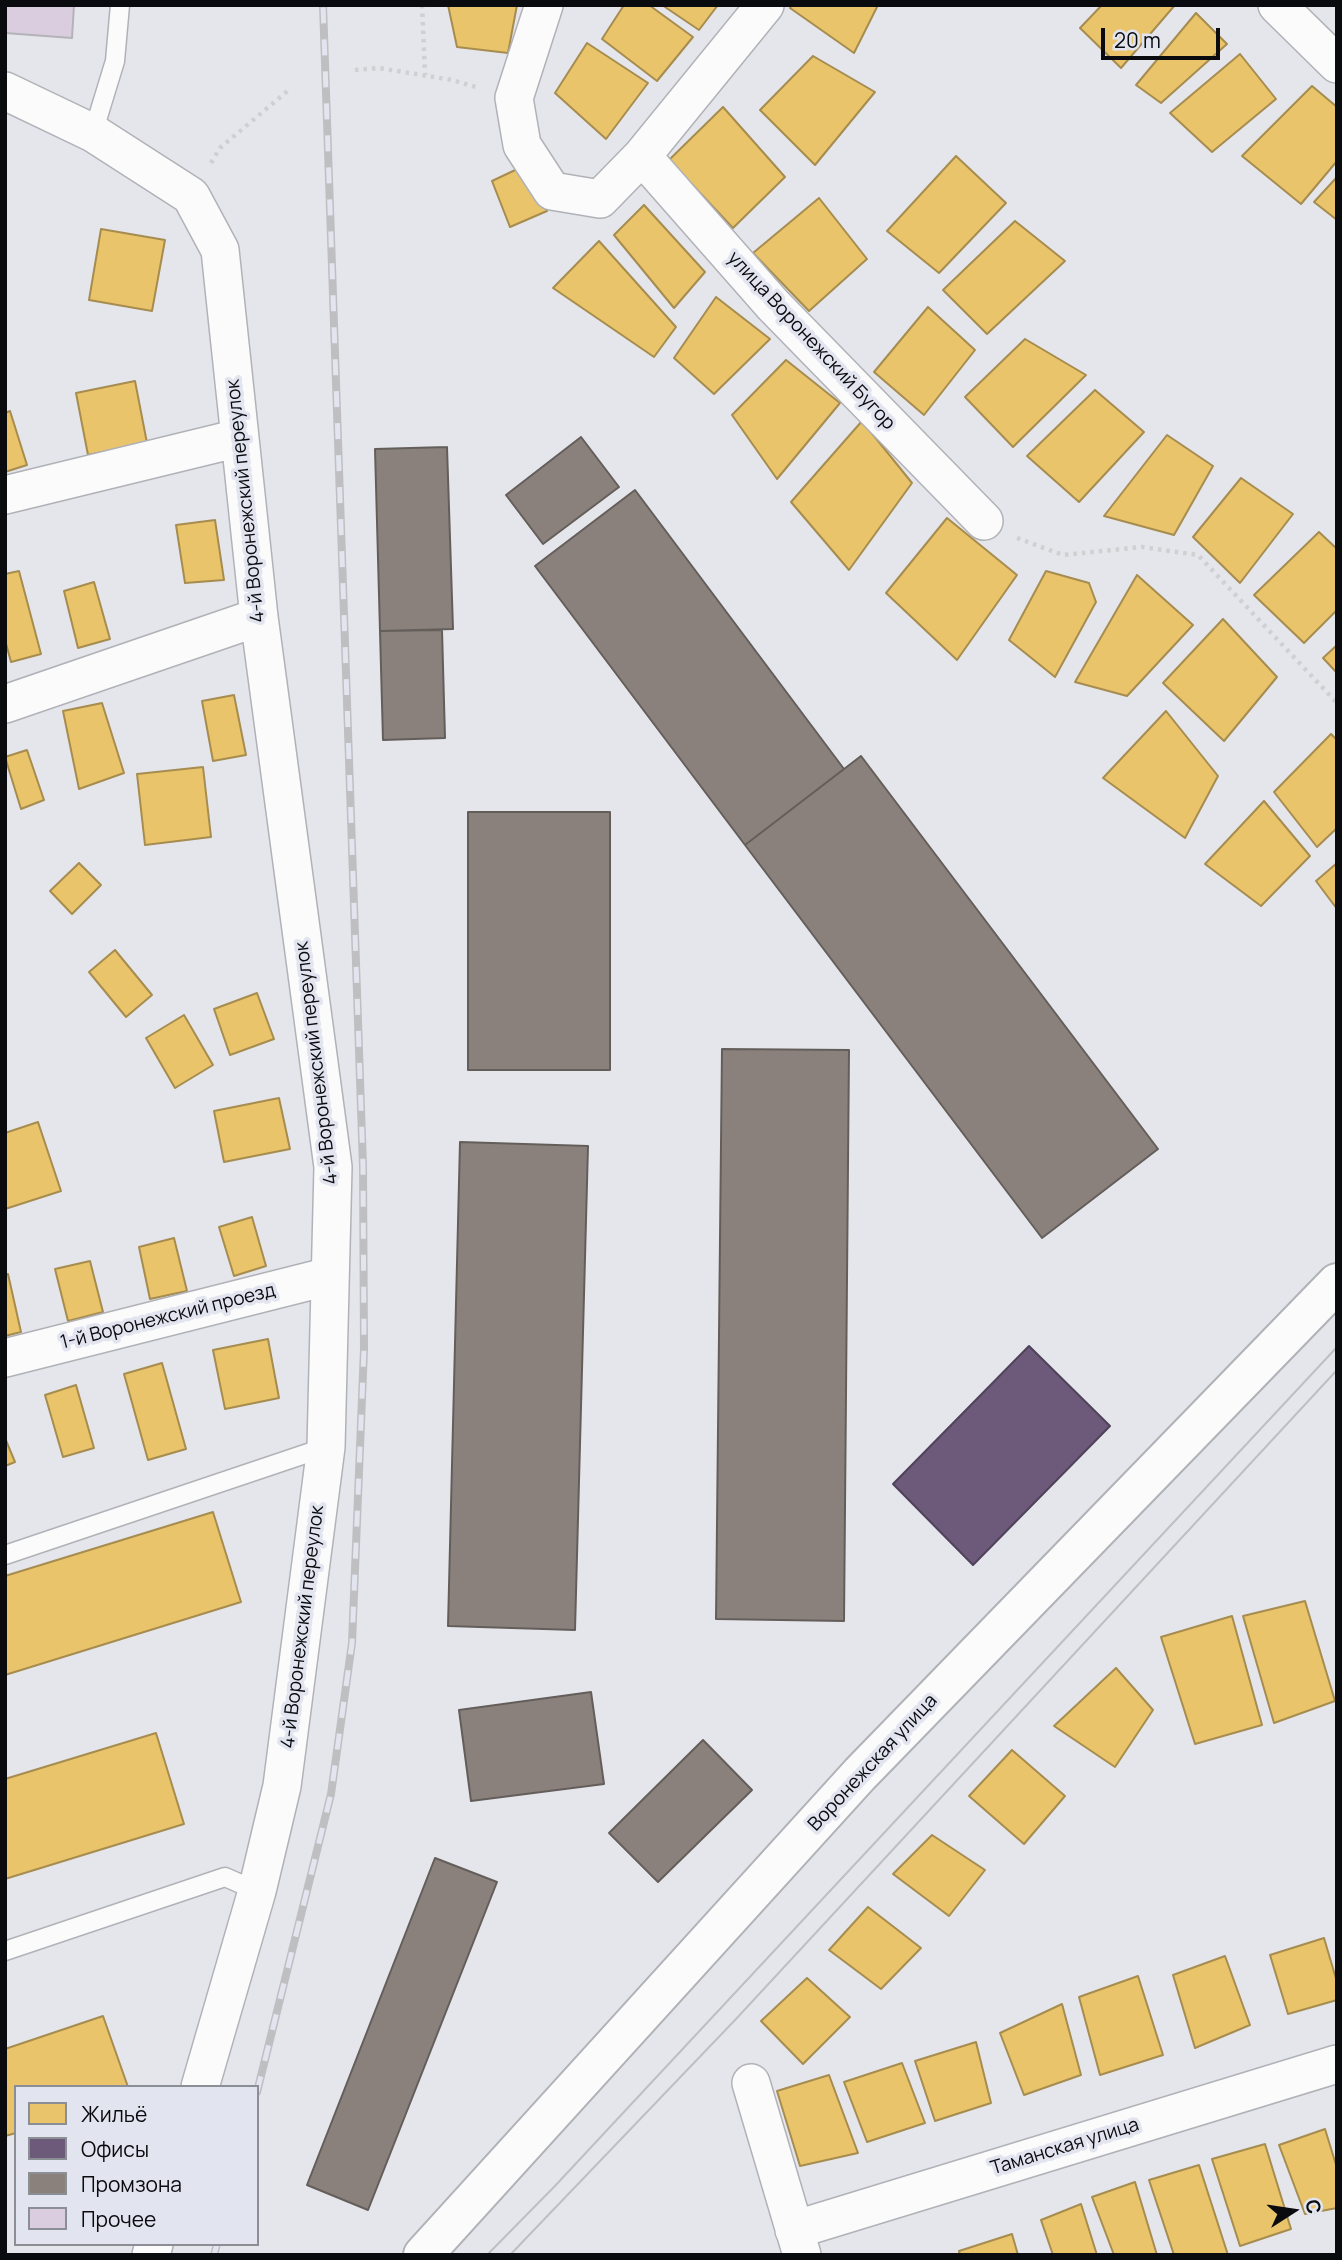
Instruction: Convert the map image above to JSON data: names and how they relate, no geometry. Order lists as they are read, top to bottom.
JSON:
{
  "streets": {
    "street": [
      "улица Воронежский Бугор",
      "4-й Воронежский переулок",
      "1-й Воронежский проезд",
      "Воронежская улица",
      "Таманская улица"
    ]
  },
  "crossings": [
    ["4-й Воронежский переулок", "1-й Воронежский проезд"]
  ],
  "legend": [
    "Жильё",
    "Офисы",
    "Промзона",
    "Прочее"
  ],
  "scale_bar": "20 m",
  "north": "right"
}
